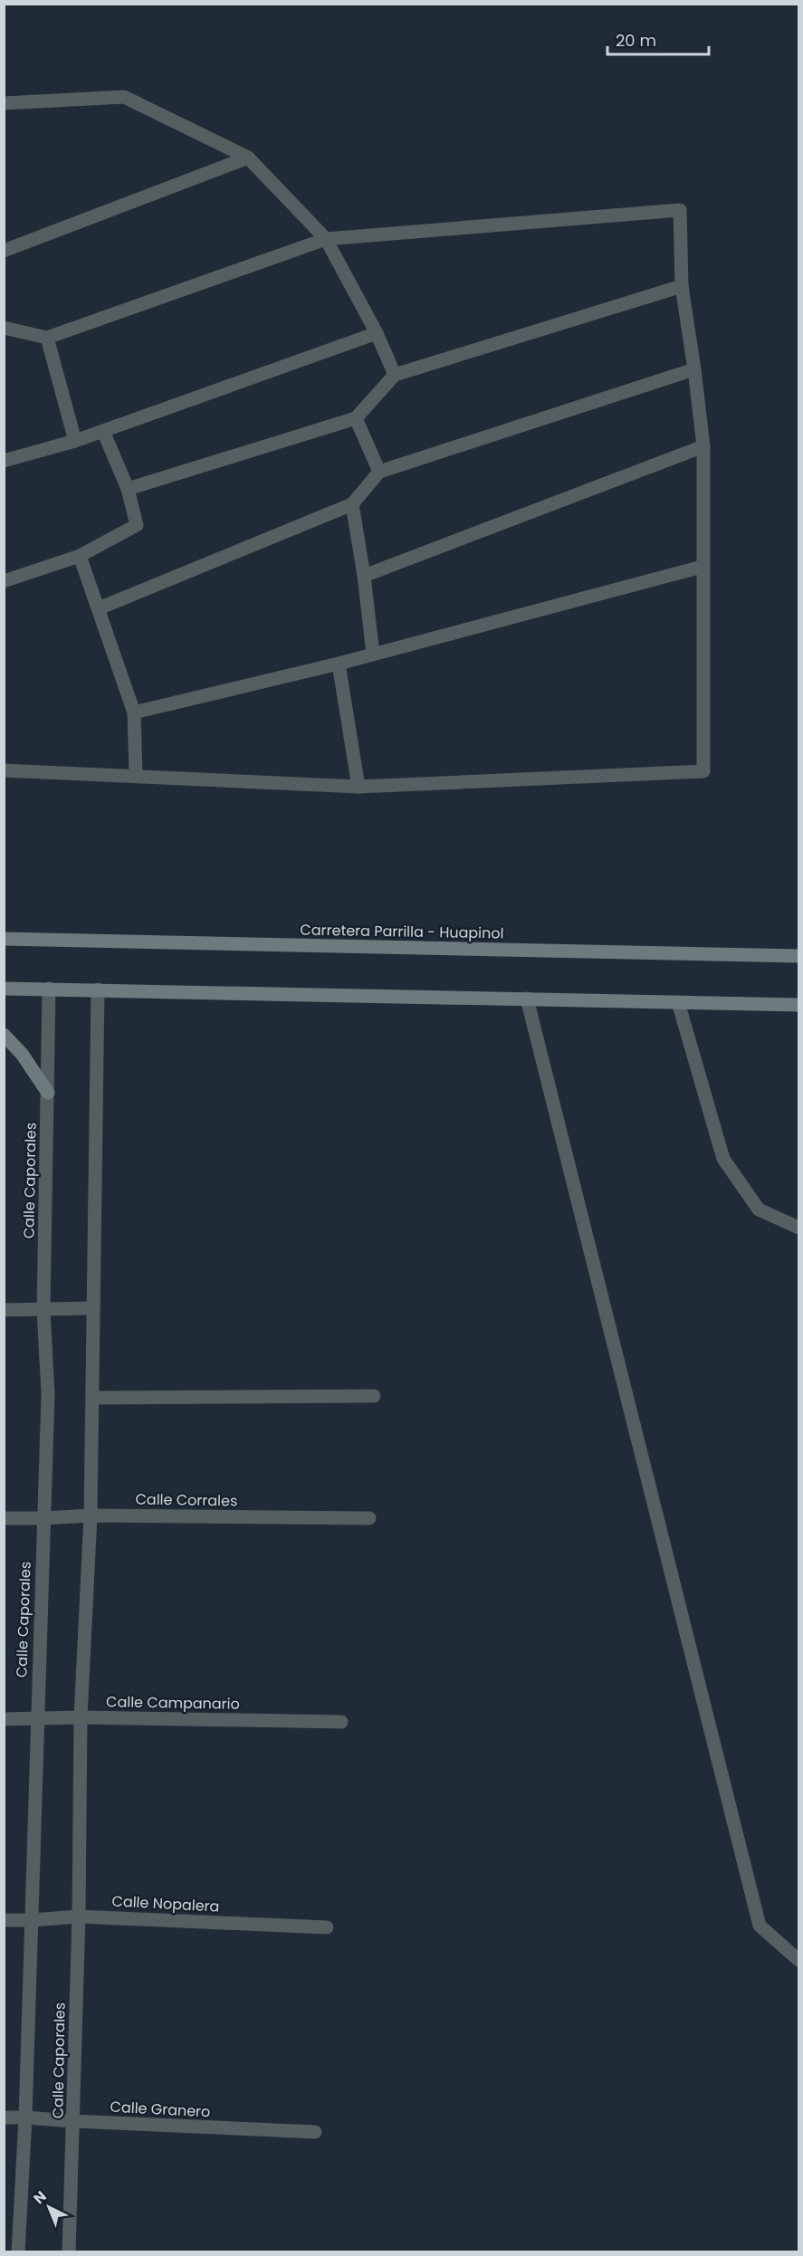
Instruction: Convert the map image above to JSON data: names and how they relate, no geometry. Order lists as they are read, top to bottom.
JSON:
{
  "streets": {
    "main road": ["Carretera Parrilla - Huapinol"],
    "street": [
      "Calle Caporales",
      "Calle Corrales",
      "Calle Campanario",
      "Calle Nopalera",
      "Calle Granero"
    ]
  },
  "crossings": [
    ["Calle Caporales", "Calle Corrales"],
    ["Calle Caporales", "Calle Campanario"],
    ["Calle Caporales", "Calle Nopalera"],
    ["Calle Caporales", "Calle Granero"]
  ],
  "scale_bar": "20 m",
  "north": "top left"
}
